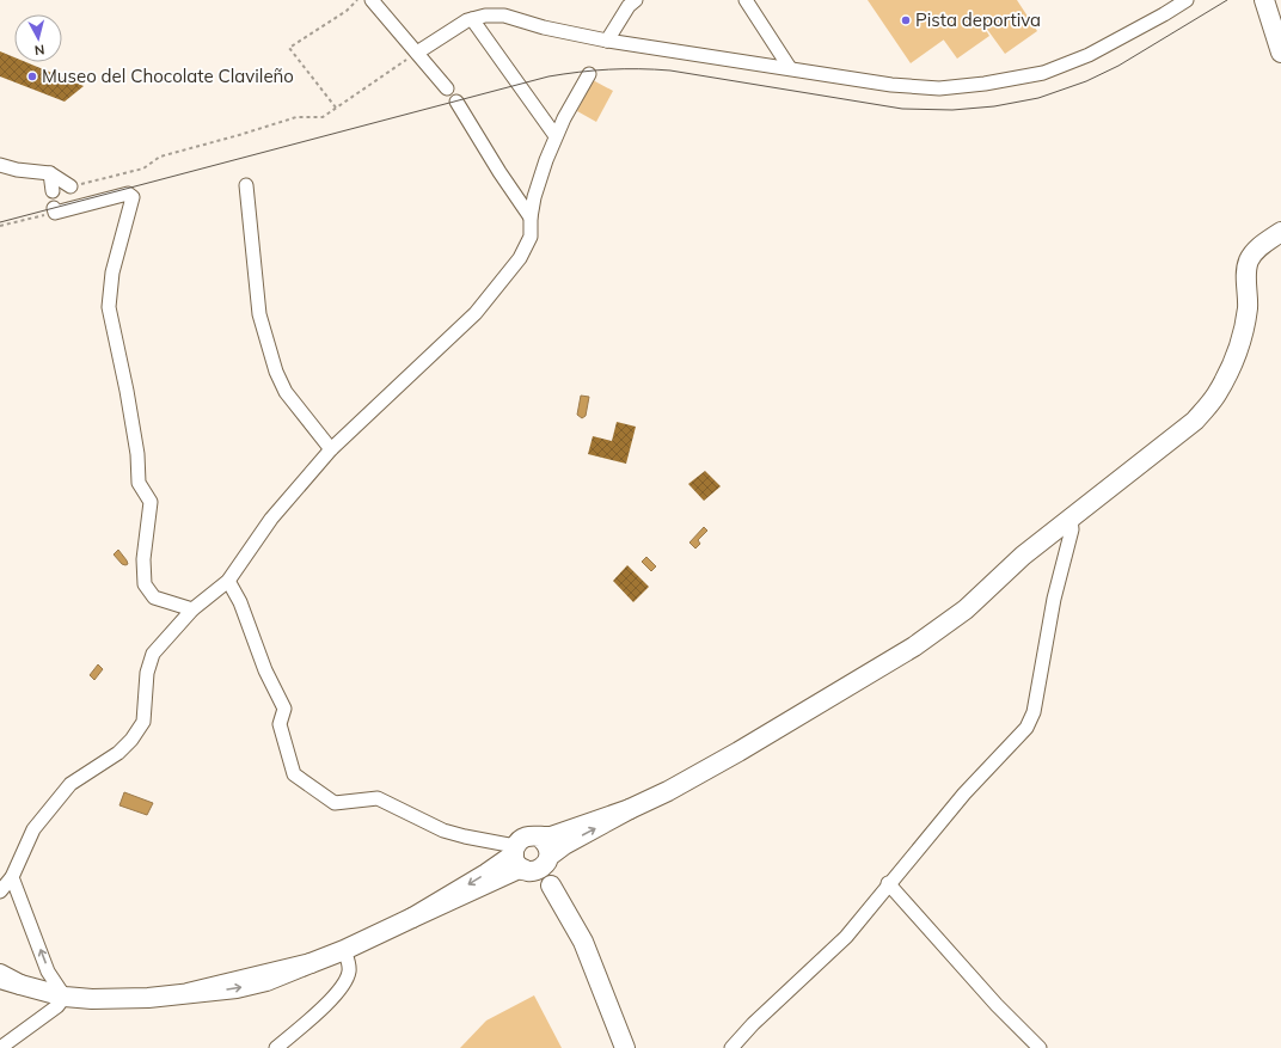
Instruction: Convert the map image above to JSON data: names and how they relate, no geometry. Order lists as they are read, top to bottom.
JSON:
{
  "places": ["Pista deportiva", "Museo del Chocolate Clavileño"],
  "north": "bottom"
}
